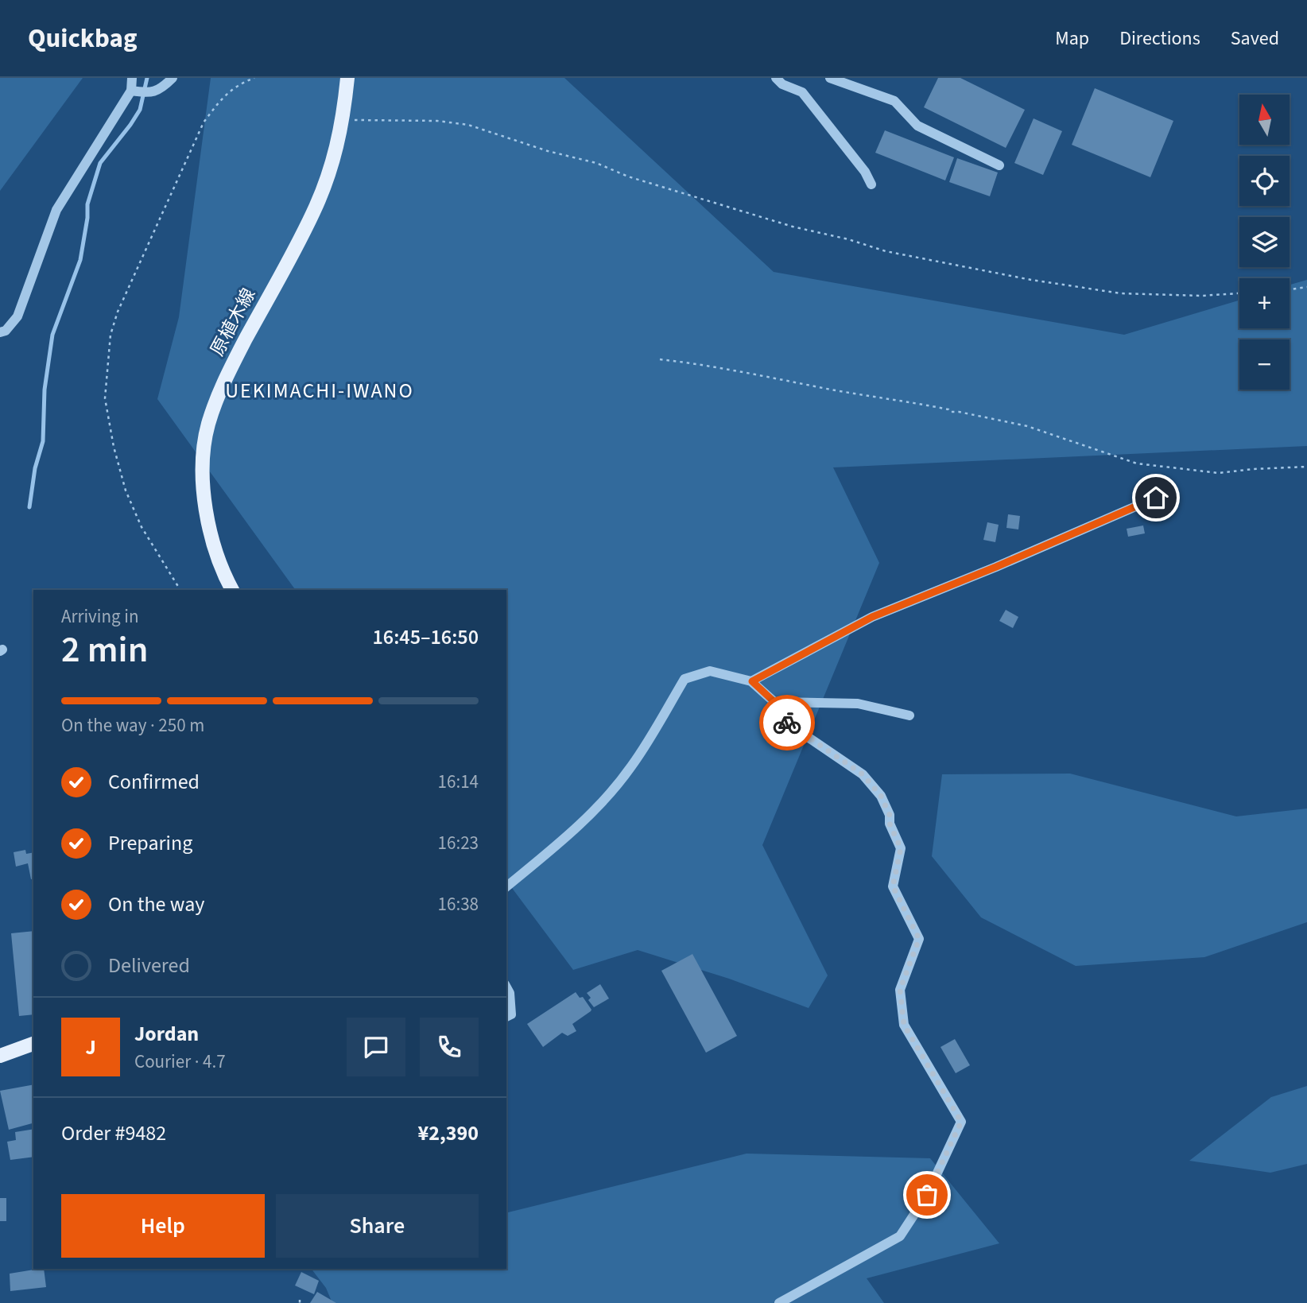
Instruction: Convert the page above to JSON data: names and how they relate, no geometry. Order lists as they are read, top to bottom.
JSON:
{
  "streets": {
    "main road": ["原植木線"]
  },
  "districts": ["UEKIMACHI-IWANO"],
  "north": "top",
  "page": {
    "header": "Quickbag",
    "nav": ["Map", "Directions", "Saved"],
    "map_buttons": ["+", "−"],
    "heading": ["2 min", "Arriving in", "16:45–16:50"],
    "panel": [
      "Jordan",
      "Courier · 4.7",
      "Order #9482",
      "¥2,390"
    ],
    "bar": "On the way · 250 m",
    "list": [
      ["Confirmed", "16:14"],
      ["Preparing", "16:23"],
      ["On the way", "16:38"],
      "Delivered"
    ],
    "round": "J",
    "buttons": ["Help", "Share"]
  }
}
